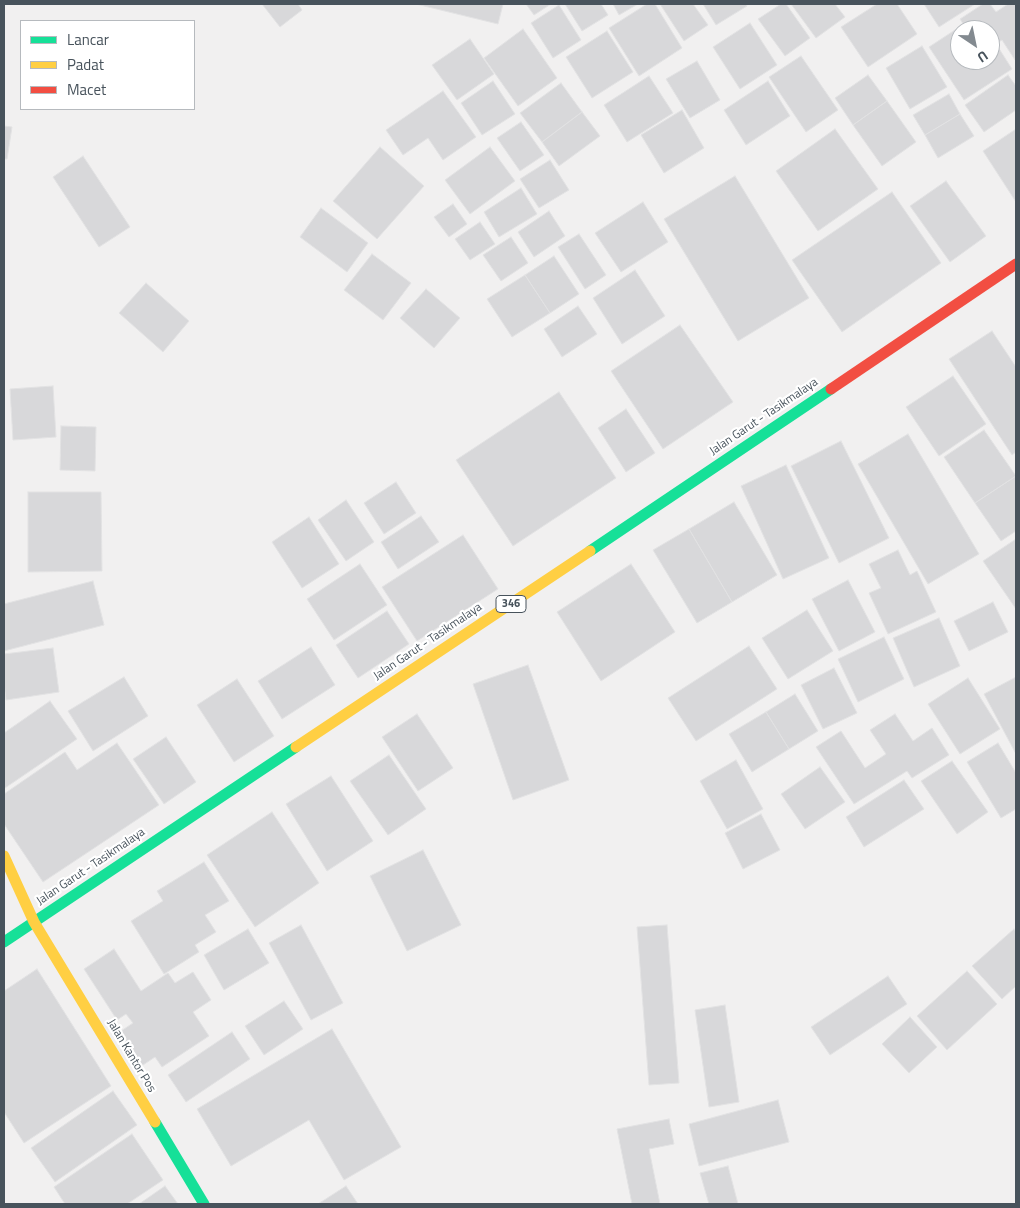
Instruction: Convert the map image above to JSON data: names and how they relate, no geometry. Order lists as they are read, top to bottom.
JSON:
{
  "streets": {
    "main road": ["Jalan Garut - Tasikmalaya", "346", "Jalan Kantor Pos"]
  },
  "crossings": [
    ["Jalan Garut - Tasikmalaya", "Jalan Kantor Pos"]
  ],
  "legend": ["Lancar", "Padat", "Macet"],
  "north": "bottom right"
}
